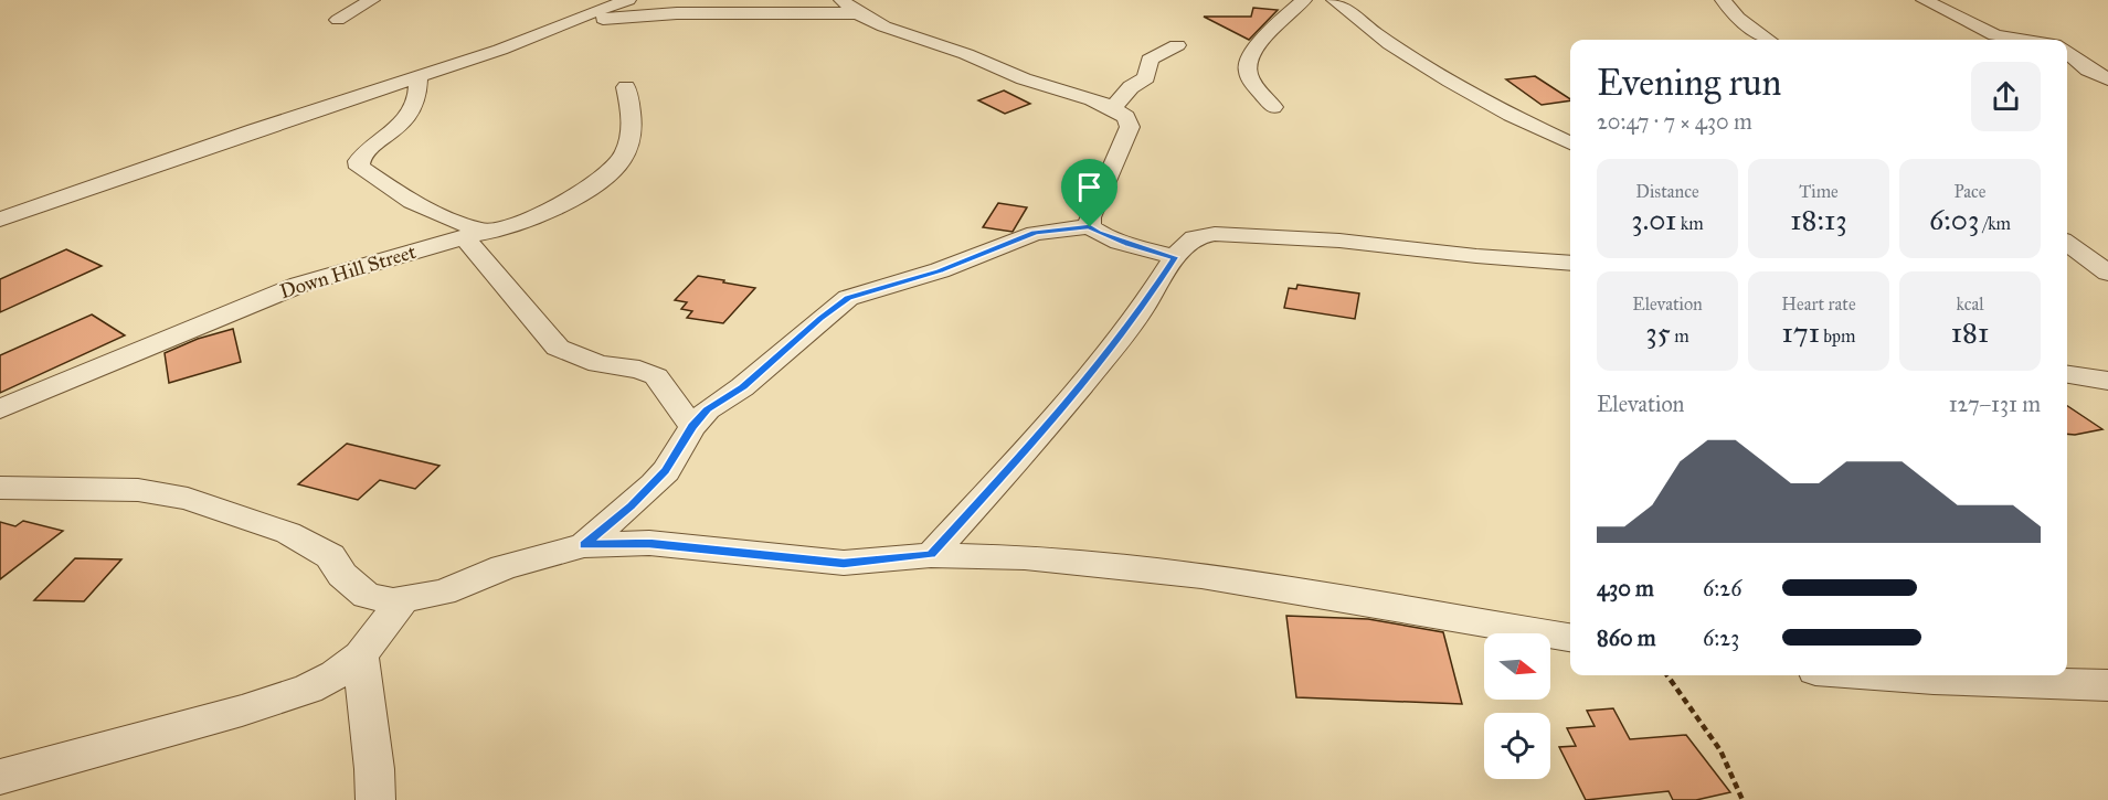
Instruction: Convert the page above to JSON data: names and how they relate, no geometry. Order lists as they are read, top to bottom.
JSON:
{
  "streets": {
    "street": ["Down Hill Street"]
  },
  "north": "right",
  "page": {
    "heading": ["Evening run", "20:47 · 7 × 430 m"],
    "stats": [
      ["Distance", "3.01 km"],
      ["Time", "18:13"],
      ["Pace", "6:03 /km"],
      ["Elevation", "35 m"],
      ["Heart rate", "171 bpm"],
      ["kcal", "181"]
    ],
    "chart": ["Elevation", "127–131 m"],
    "list": [
      {
        "name": "430 m",
        "note": "6:26"
      },
      {
        "name": "860 m",
        "note": "6:23"
      }
    ]
  }
}
